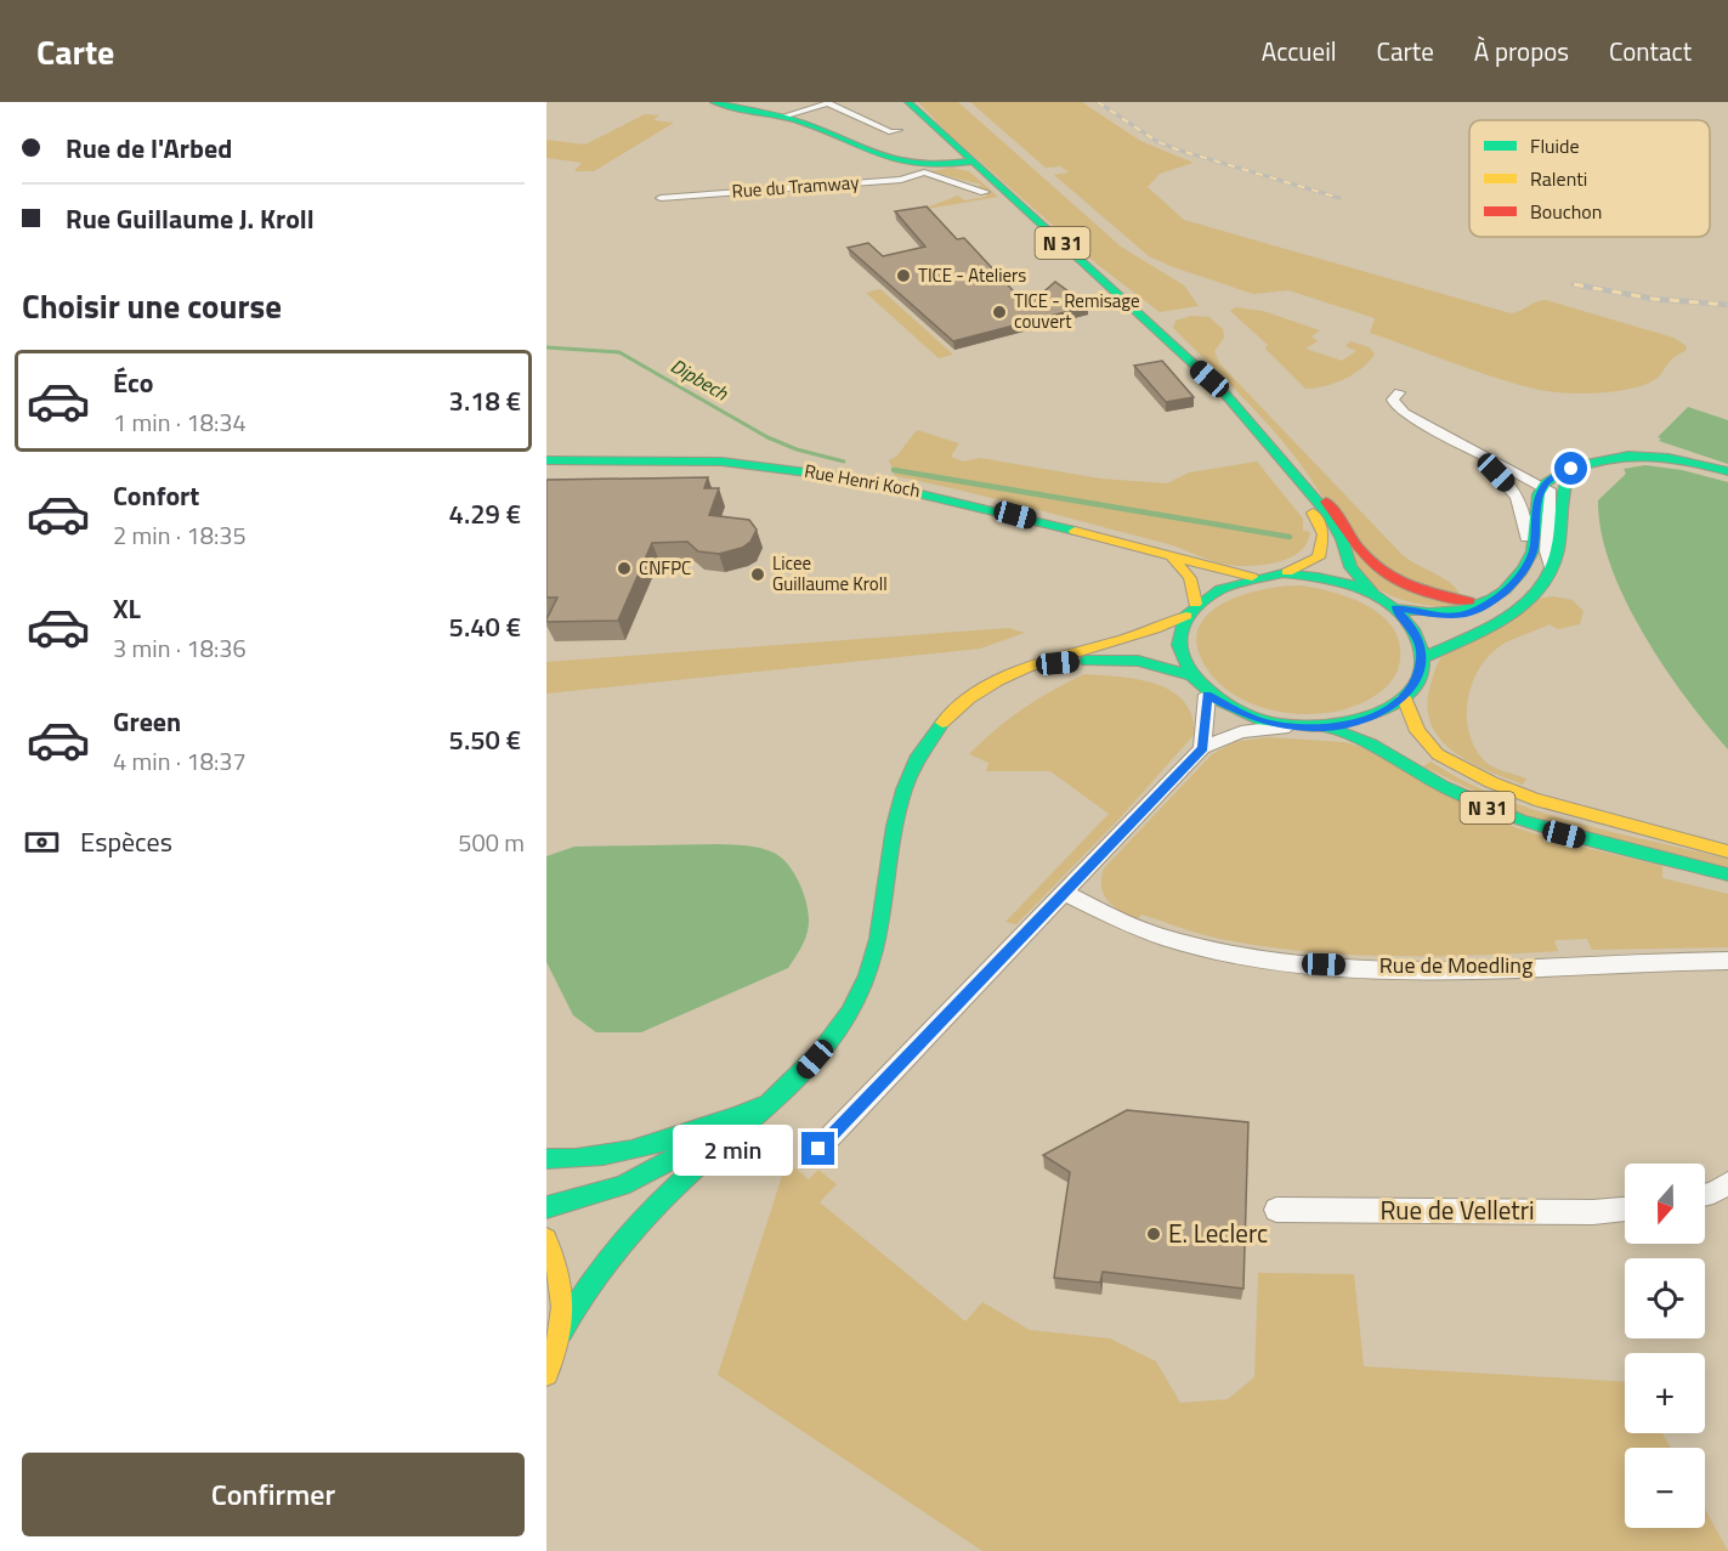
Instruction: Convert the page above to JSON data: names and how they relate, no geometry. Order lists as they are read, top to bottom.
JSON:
{
  "streets": {
    "main road": ["N 31", "Rue Henri Koch"],
    "street": ["Rue du Tramway", "Rue de Moedling", "Rue de Velletri"]
  },
  "crossings": [
    ["N 31", "Rue Henri Koch"]
  ],
  "water": ["Dipbech"],
  "places": [
    "TICE - Ateliers",
    "TICE - Remisage couvert",
    "CNFPC",
    "Licee Guillaume Kroll",
    "E. Leclerc"
  ],
  "legend": ["Fluide", "Ralenti", "Bouchon"],
  "north": "bottom",
  "page": {
    "header": "Carte",
    "nav": [
      "Accueil",
      "Carte",
      "À propos",
      "Contact"
    ],
    "banner": ["Rue de l'Arbed", "Rue Guillaume J. Kroll"],
    "heading": "Choisir une course",
    "list": [
      {
        "name": "Éco",
        "note": "1 min · 18:34",
        "value": "3.18 €"
      },
      {
        "name": "Confort",
        "note": "2 min · 18:35",
        "value": "4.29 €"
      },
      {
        "name": "XL",
        "note": "3 min · 18:36",
        "value": "5.40 €"
      },
      {
        "name": "Green",
        "note": "4 min · 18:37",
        "value": "5.50 €"
      }
    ],
    "pay": ["Espèces", "500 m"],
    "bubble": "2 min",
    "map_buttons": ["+", "−"],
    "buttons": "Confirmer"
  }
}
